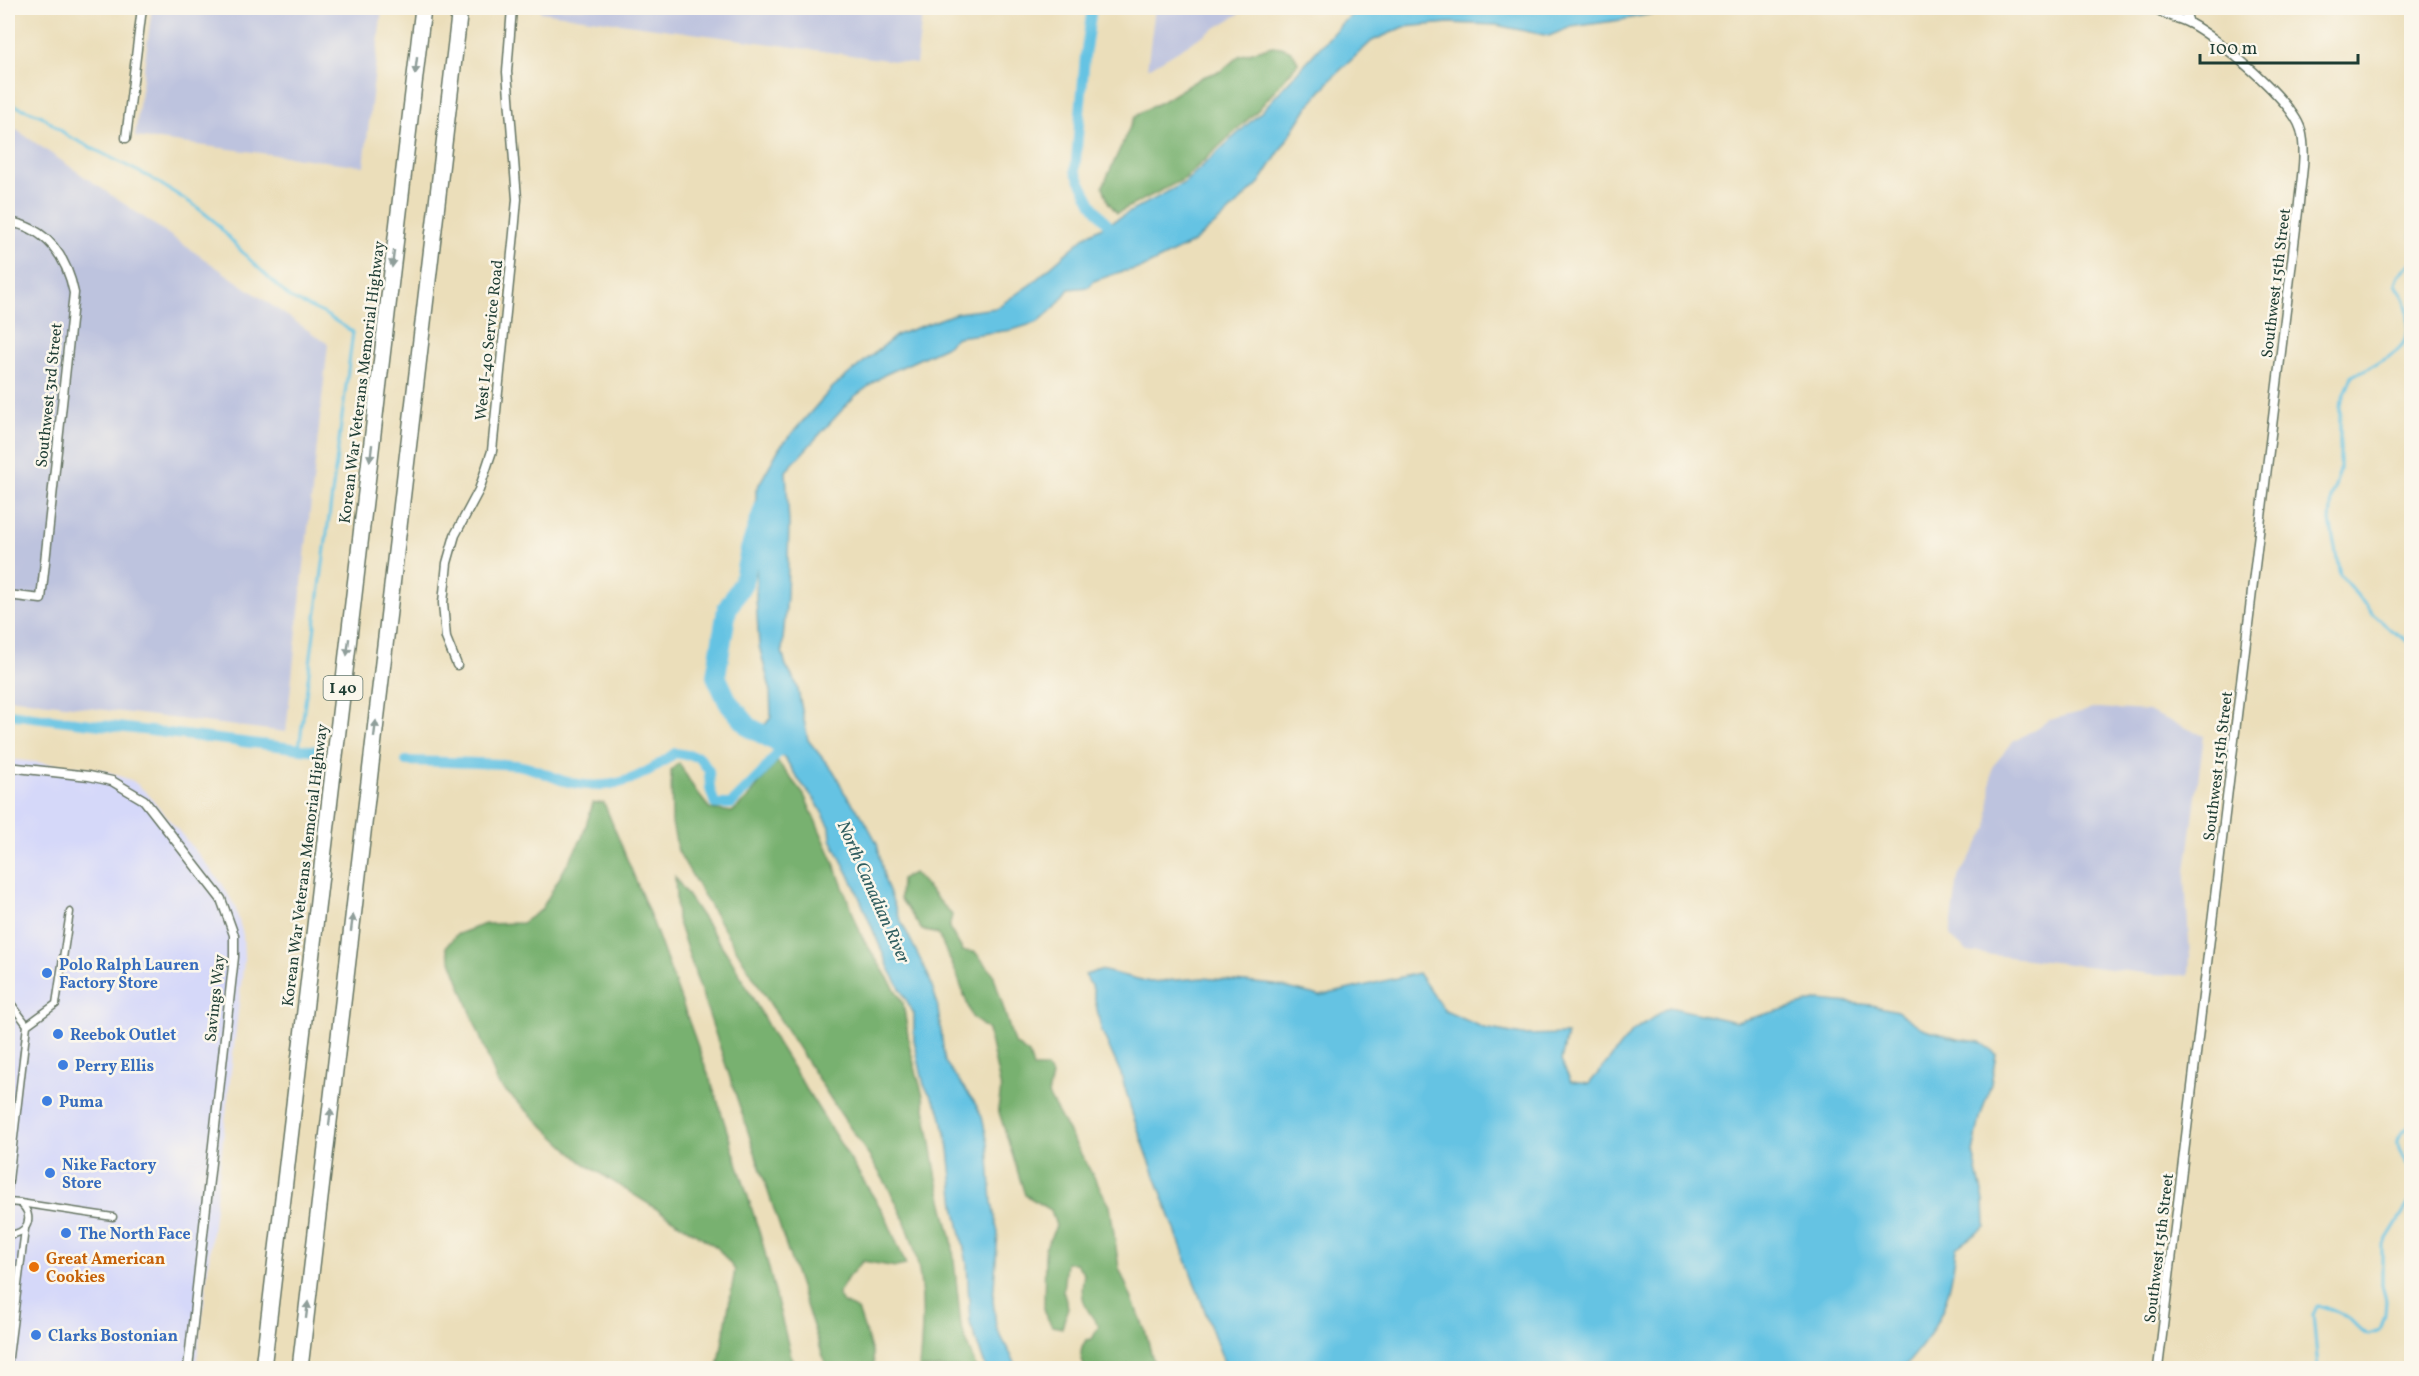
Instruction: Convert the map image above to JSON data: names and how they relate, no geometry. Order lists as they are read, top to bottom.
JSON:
{
  "streets": {
    "highway": ["Korean War Veterans Memorial Highway", "I 40"],
    "street": [
      "Southwest 15th Street",
      "West I-40 Service Road",
      "Southwest 3rd Street",
      "Savings Way"
    ]
  },
  "water": ["North Canadian River"],
  "places": [
    "Polo Ralph Lauren Factory Store",
    "Reebok Outlet",
    "Perry Ellis",
    "Puma",
    "Nike Factory Store",
    "The North Face",
    "Great American Cookies",
    "Clarks Bostonian"
  ],
  "scale_bar": "100 m"
}
